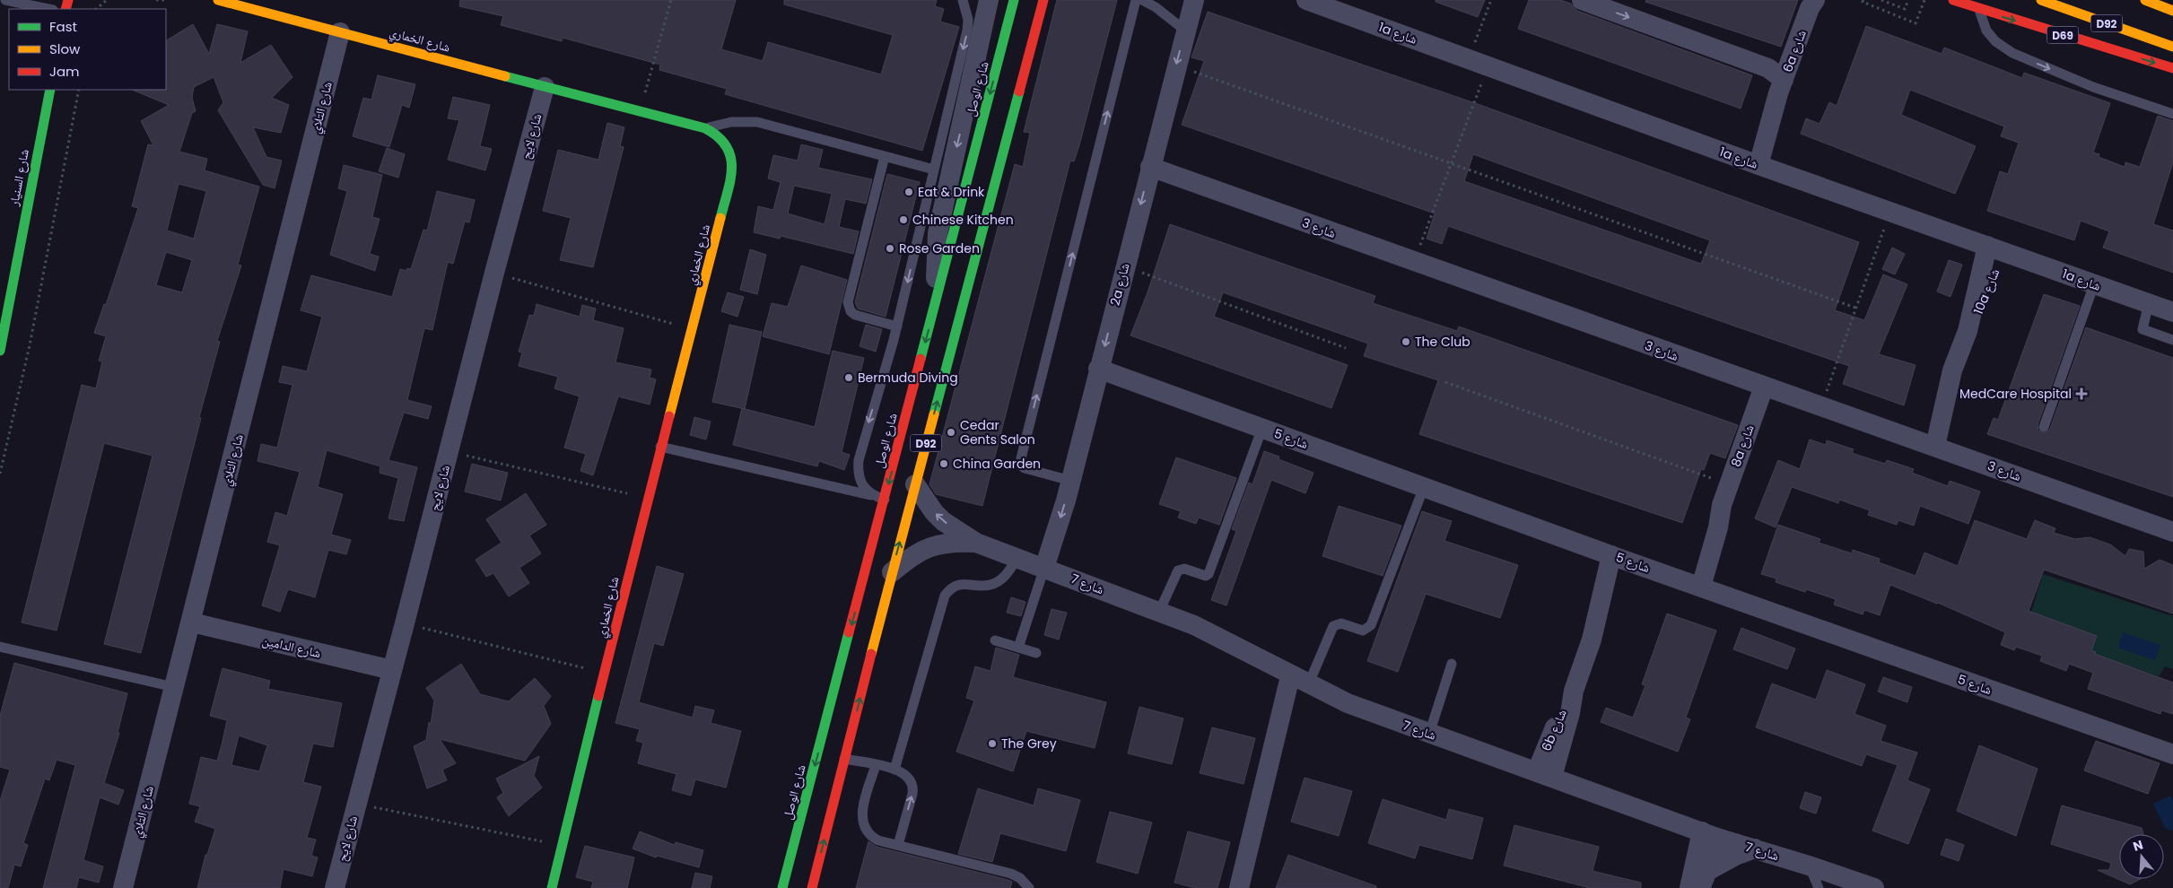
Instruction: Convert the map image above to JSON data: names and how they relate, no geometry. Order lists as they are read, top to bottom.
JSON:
{
  "streets": {
    "main road": [
      "D92",
      "D69",
      "شارع الخماري",
      "شارع الوصل",
      "شارع السنيار"
    ],
    "street": [
      "1a شارع",
      "6a شارع",
      "شارع التلاي",
      "شارع لايح",
      "شارع 3",
      "2a شارع",
      "10a شارع",
      "شارع 5",
      "8a شارع",
      "شارع 7",
      "شارع الدامين",
      "6b شارع"
    ]
  },
  "crossings": [
    ["D92", "شارع 7"],
    ["1a شارع", "6a شارع"],
    ["1a شارع", "10a شارع"],
    ["شارع الخماري", "شارع التلاي"],
    ["شارع الخماري", "شارع لايح"],
    ["شارع التلاي", "شارع الدامين"],
    ["شارع لايح", "شارع الدامين"],
    ["شارع 3", "2a شارع"],
    ["شارع 3", "10a شارع"],
    ["شارع 3", "8a شارع"],
    ["2a شارع", "شارع 5"],
    ["2a شارع", "شارع 7"],
    ["شارع 5", "8a شارع"],
    ["شارع 5", "6b شارع"],
    ["شارع 7", "6b شارع"]
  ],
  "one_way": ["2a شارع"],
  "places": {
    "other": [
      "Eat & Drink",
      "Chinese Kitchen",
      "Rose Garden",
      "The Club",
      "Bermuda Diving",
      "Cedar Gents Salon",
      "China Garden",
      "The Grey"
    ],
    "health": ["MedCare Hospital"]
  },
  "legend": ["Fast", "Slow", "Jam"],
  "north": "top"
}
